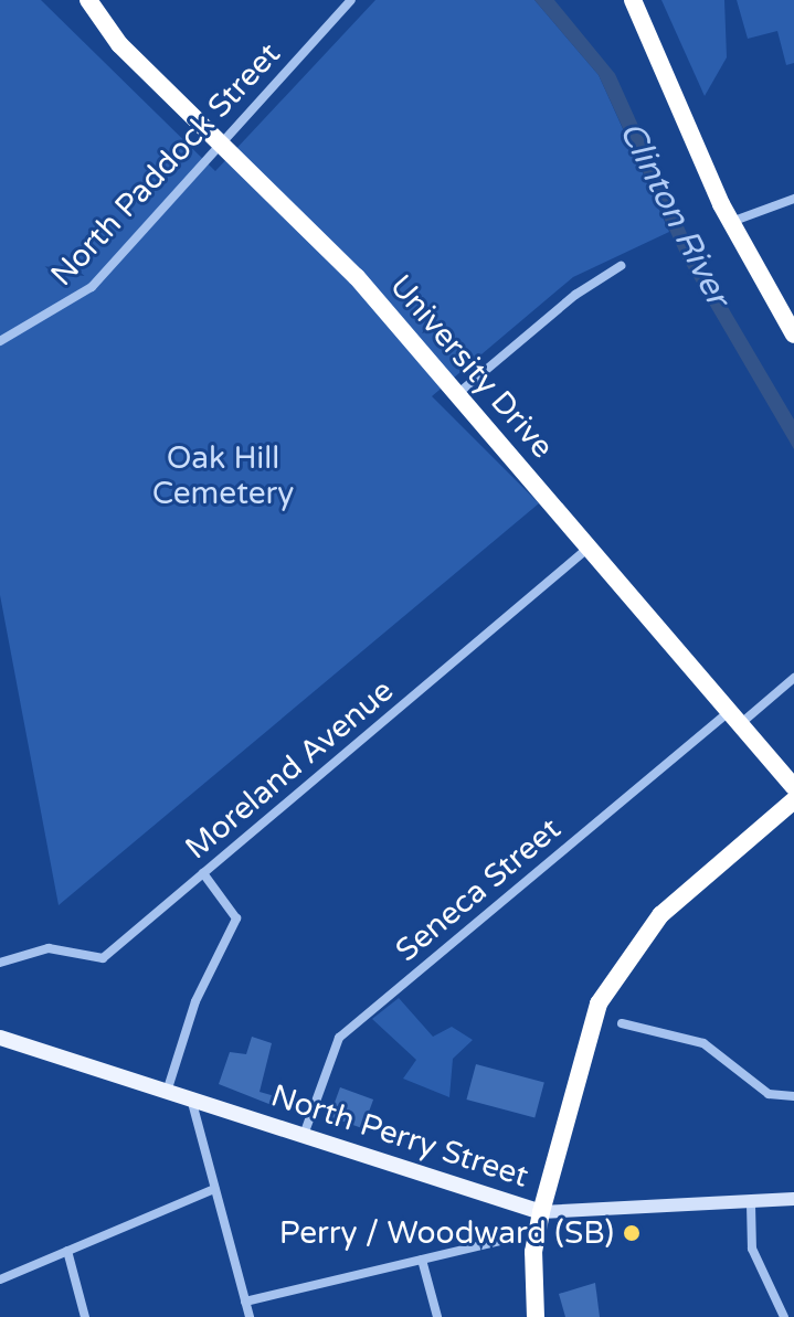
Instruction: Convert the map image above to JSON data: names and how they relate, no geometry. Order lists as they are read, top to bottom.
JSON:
{
  "streets": {
    "highway": ["University Drive"],
    "main road": ["North Perry Street"],
    "street": ["North Paddock Street", "Moreland Avenue", "Seneca Street"]
  },
  "crossings": [
    ["North Paddock Street", "University Drive"],
    ["University Drive", "Moreland Avenue"],
    ["University Drive", "Seneca Street"],
    ["Seneca Street", "North Perry Street"]
  ],
  "water": ["Clinton River"],
  "parks": ["Oak Hill Cemetery"],
  "places": ["Perry / Woodward (SB)"]
}
